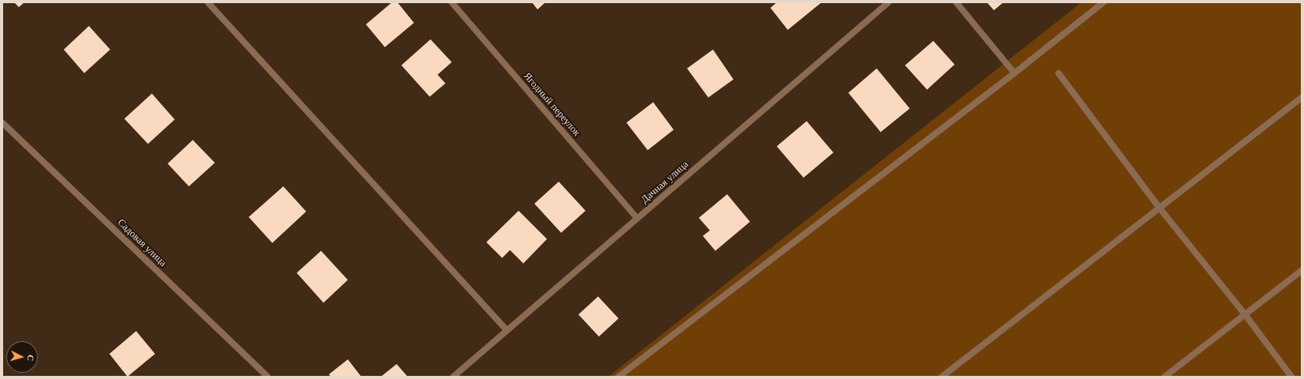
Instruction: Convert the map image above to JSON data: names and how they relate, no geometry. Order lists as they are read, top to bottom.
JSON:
{
  "streets": {
    "street": ["Ягодный переулок", "Дачная улица", "Садовая улица"]
  },
  "crossings": [
    ["Ягодный переулок", "Дачная улица"]
  ],
  "north": "right"
}
